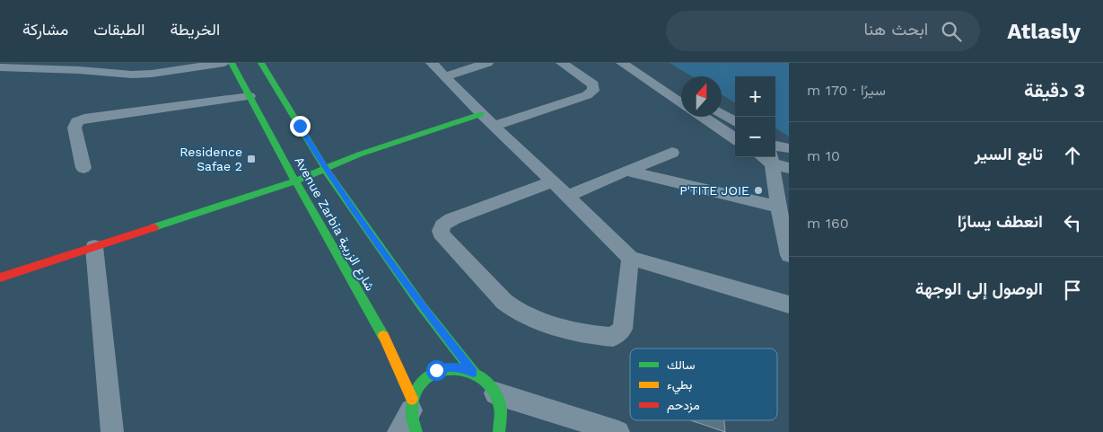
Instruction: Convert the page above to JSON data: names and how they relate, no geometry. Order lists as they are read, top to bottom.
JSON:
{
  "streets": {
    "main road": ["Avenue Zarbia شارع الزربية"]
  },
  "places": {
    "transit": ["Residence Safae 2"],
    "other": ["P'TITE JOIE"]
  },
  "legend": ["سالك", "بطيء", "مزدحم"],
  "north": "top",
  "page": {
    "header": "Atlasly",
    "search": "ابحث هنا",
    "nav": ["الخريطة", "الطبقات", "مشاركة"],
    "heading": ["3 دقيقة", "سيرًا · 170 m"],
    "map_buttons": ["+", "−"],
    "list": [
      ["تابع السير", "10 m"],
      ["انعطف يسارًا", "160 m"],
      "الوصول إلى الوجهة"
    ]
  }
}
